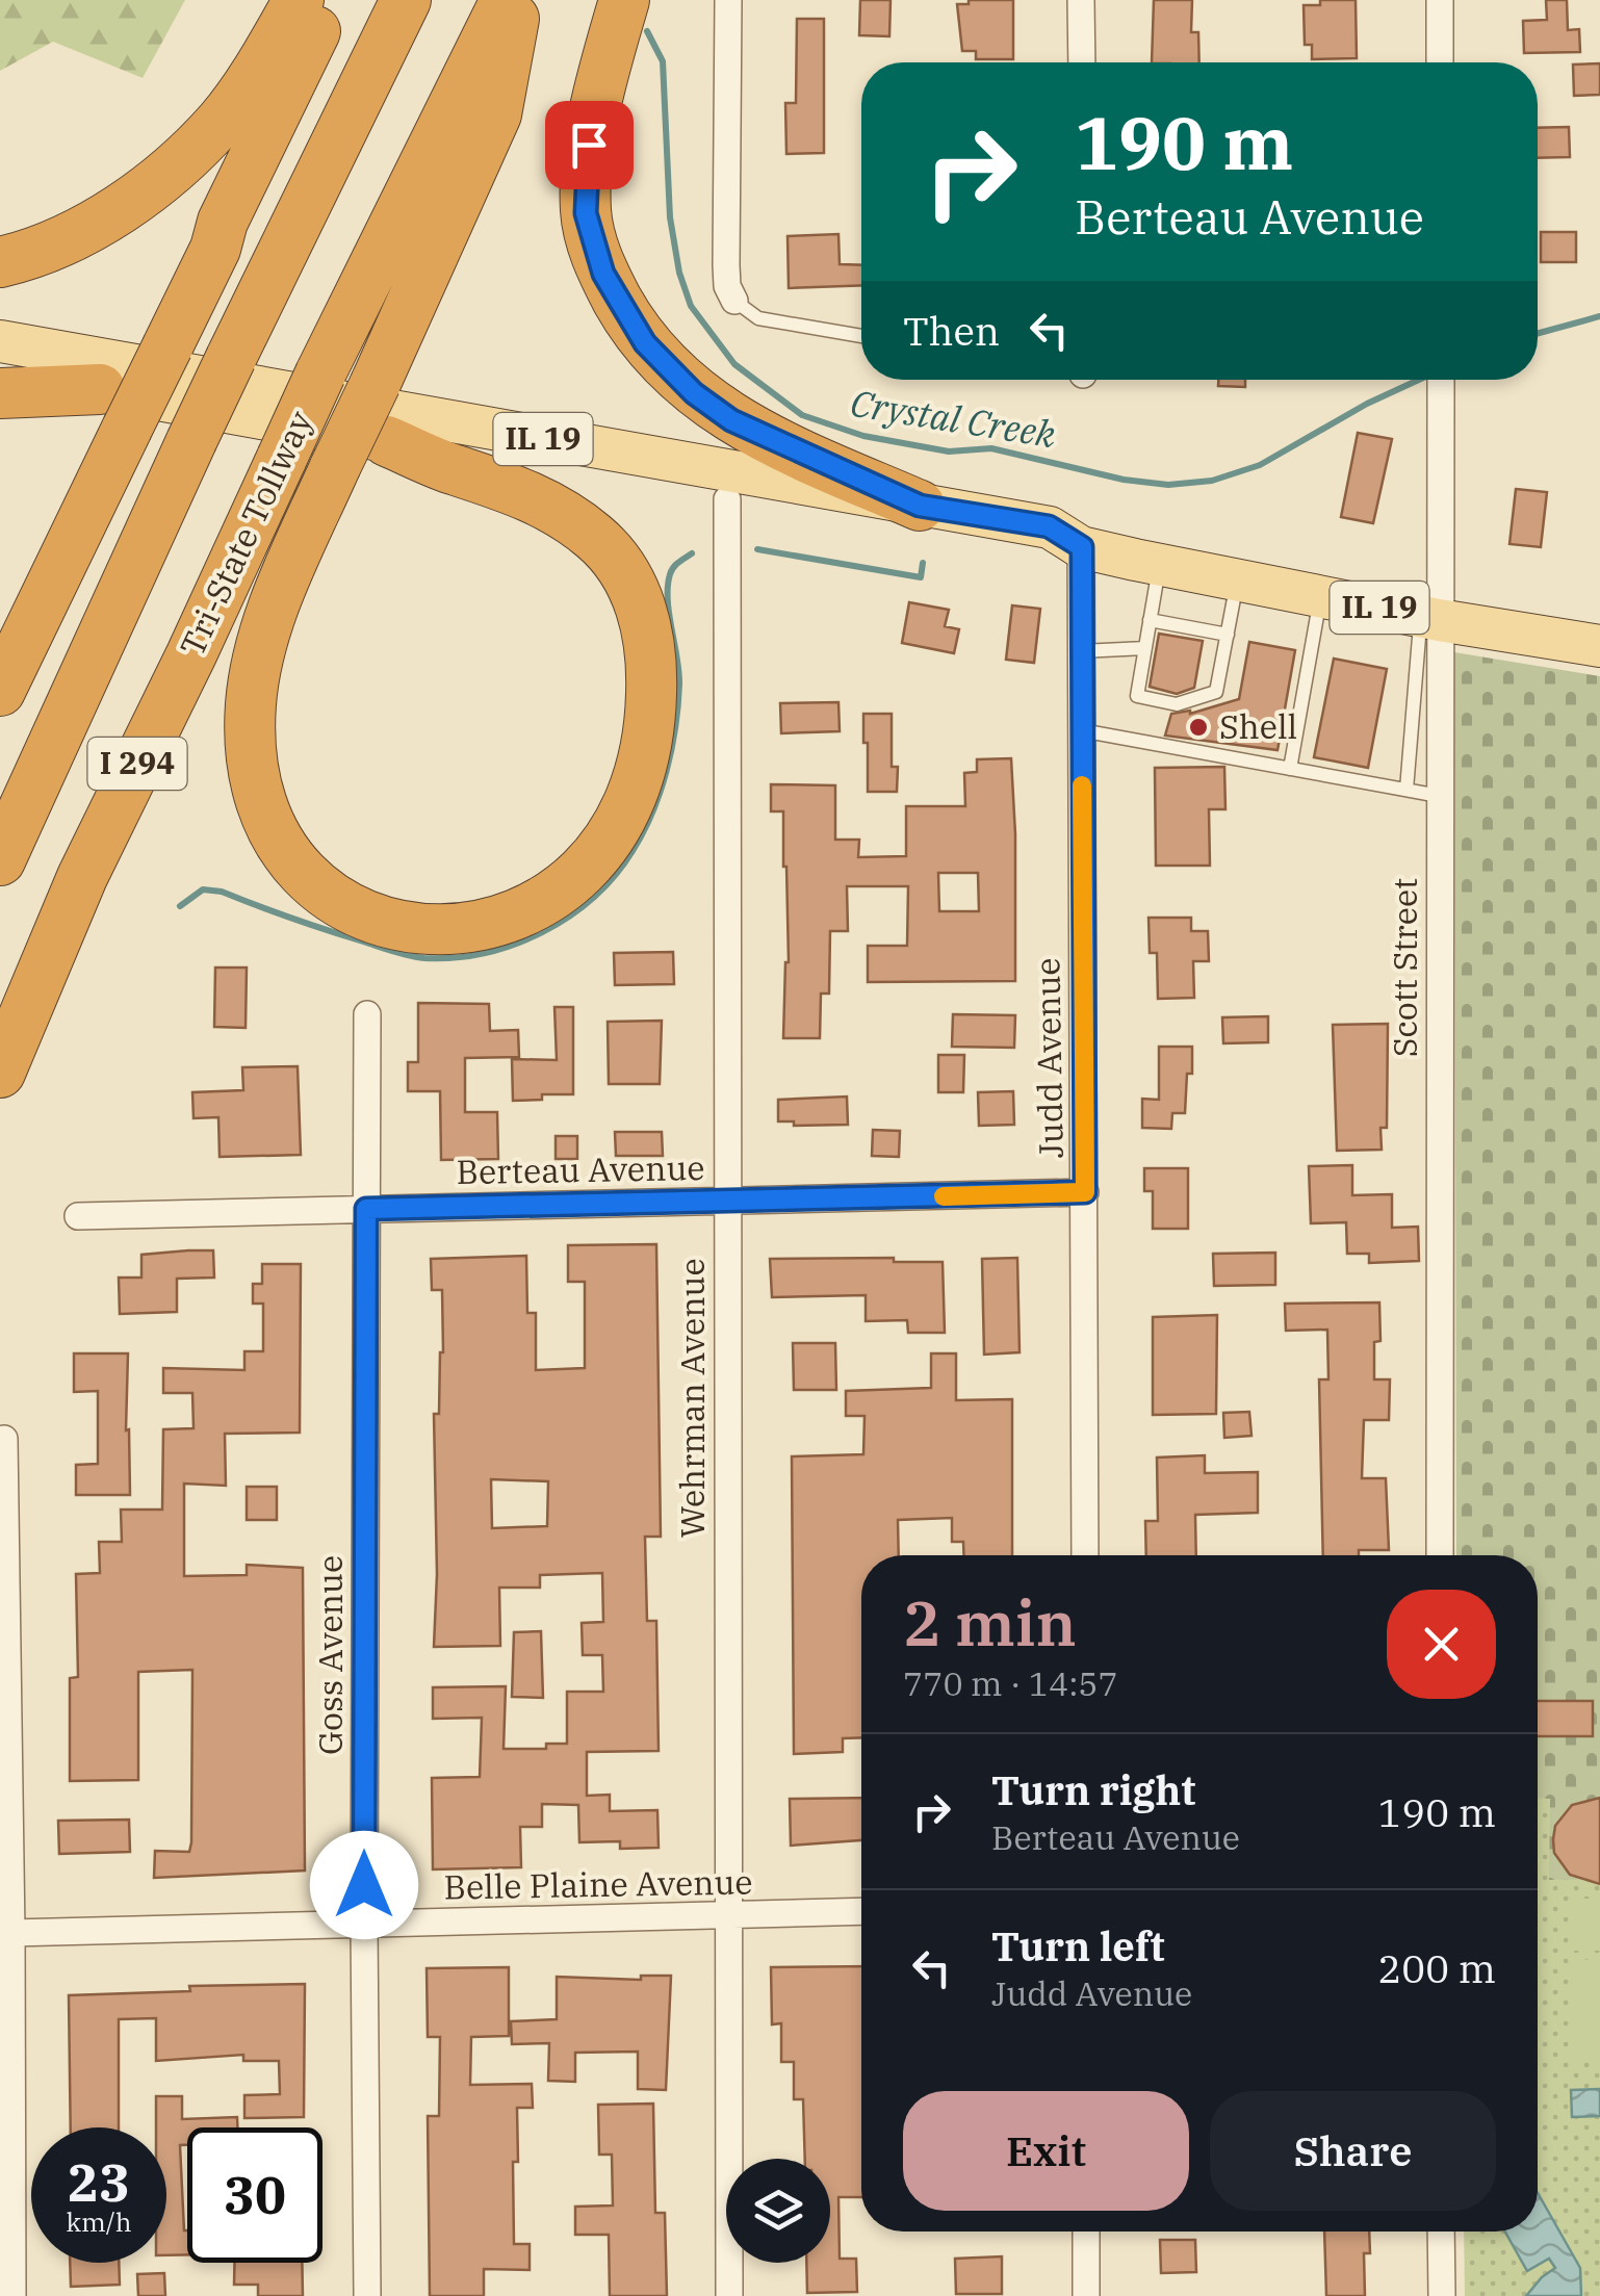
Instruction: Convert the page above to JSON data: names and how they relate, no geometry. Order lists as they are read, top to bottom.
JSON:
{
  "streets": {
    "highway": ["Tri-State Tollway", "I 294"],
    "main road": ["IL 19"],
    "street": [
      "Scott Street",
      "Judd Avenue",
      "Berteau Avenue",
      "Wehrman Avenue",
      "Goss Avenue",
      "Belle Plaine Avenue"
    ]
  },
  "crossings": [
    ["IL 19", "Scott Street"],
    ["IL 19", "Judd Avenue"],
    ["IL 19", "Wehrman Avenue"],
    ["Judd Avenue", "Berteau Avenue"],
    ["Berteau Avenue", "Wehrman Avenue"],
    ["Berteau Avenue", "Goss Avenue"],
    ["Wehrman Avenue", "Belle Plaine Avenue"],
    ["Goss Avenue", "Belle Plaine Avenue"]
  ],
  "water": ["Crystal Creek"],
  "places": ["Shell"],
  "page": {
    "turn": ["190 m", "Berteau Avenue"],
    "then": "Then",
    "heading": ["2 min", "770 m · 14:57"],
    "list": [
      {
        "name": "Turn right",
        "note": "Berteau Avenue",
        "value": "190 m"
      },
      {
        "name": "Turn left",
        "note": "Judd Avenue",
        "value": "200 m"
      }
    ],
    "buttons": ["Exit", "Share"],
    "speed": "23 km/h",
    "limit": "30"
  }
}
